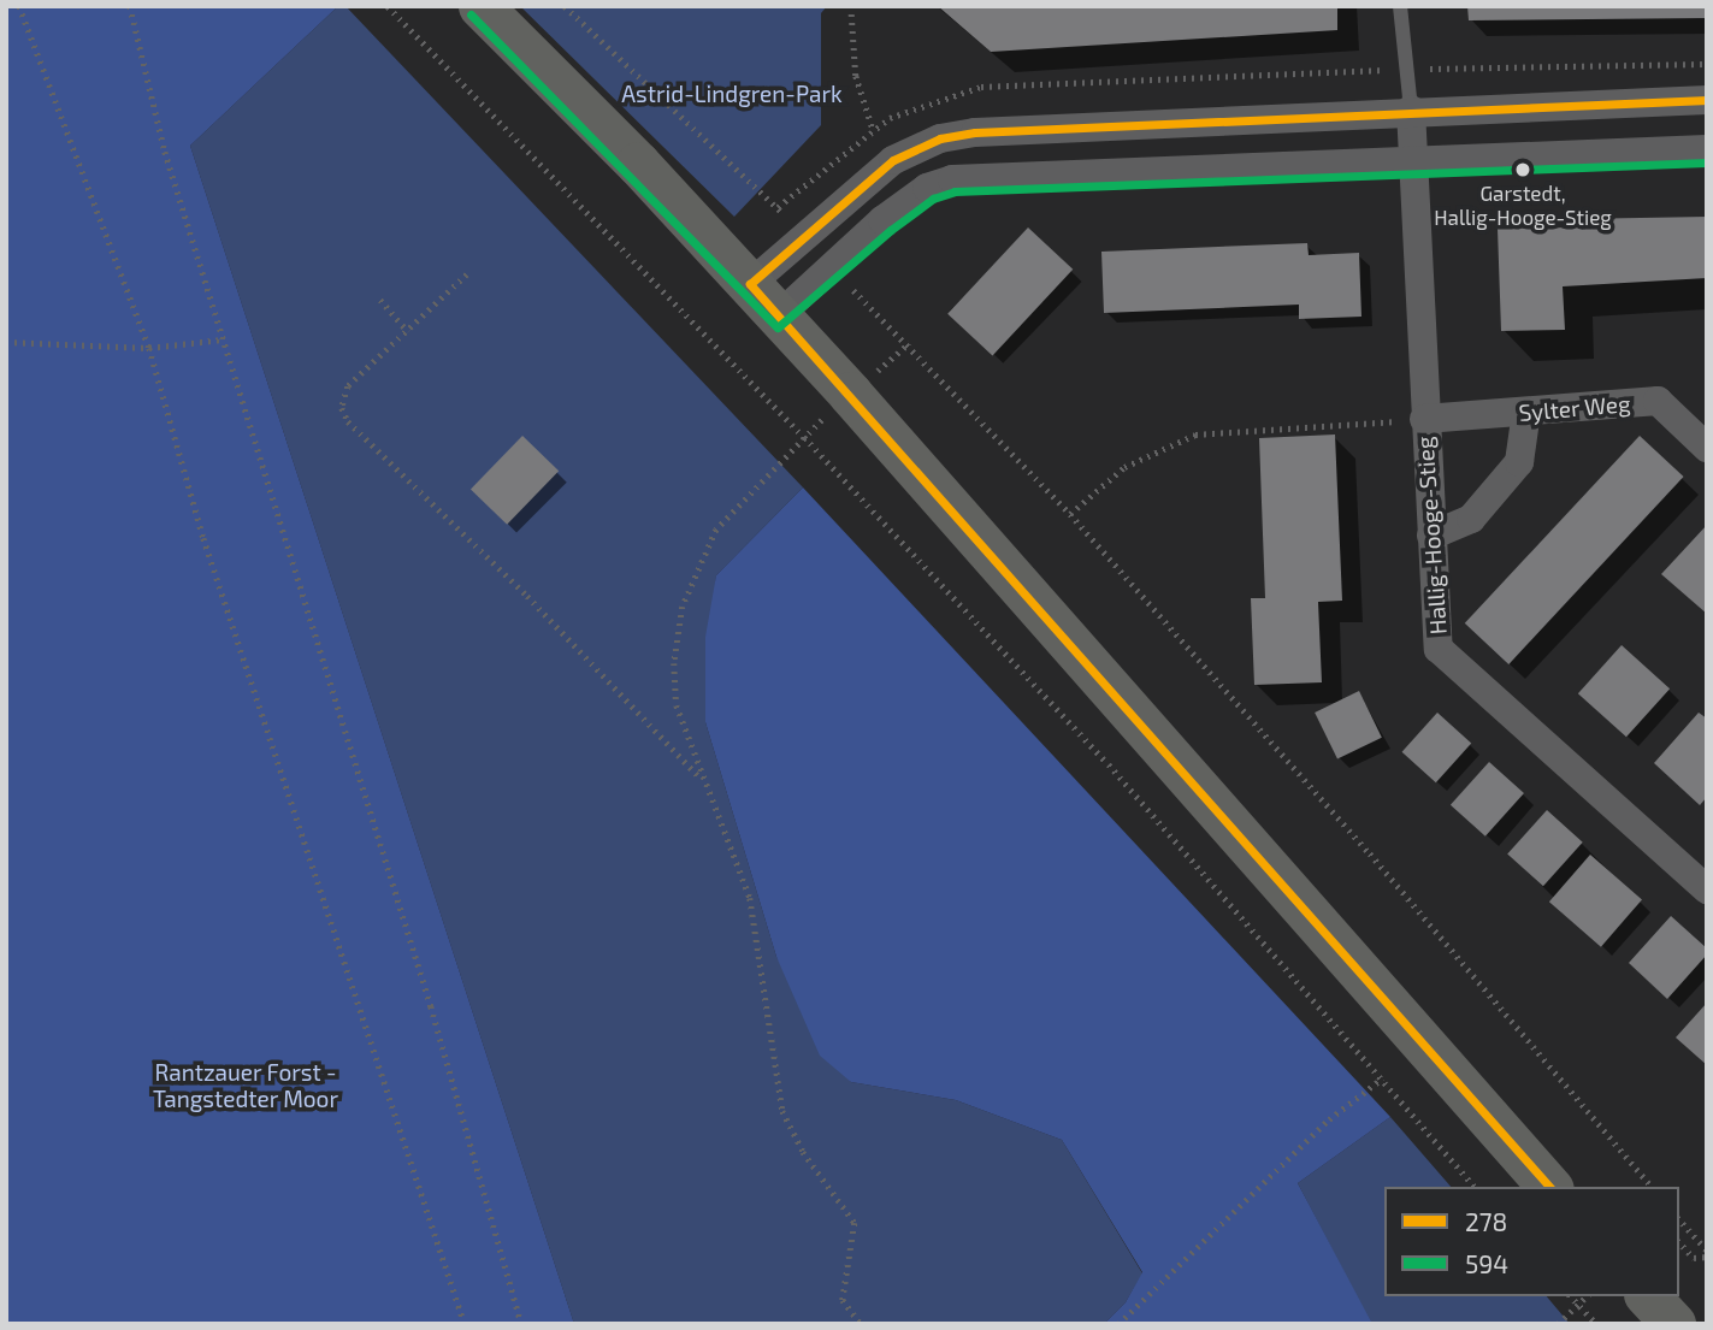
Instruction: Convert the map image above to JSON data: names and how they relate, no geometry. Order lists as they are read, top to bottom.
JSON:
{
  "streets": {
    "street": ["Sylter Weg", "Hallig-Hooge-Stieg"]
  },
  "crossings": [
    ["Sylter Weg", "Hallig-Hooge-Stieg"]
  ],
  "parks": ["Astrid-Lindgren-Park", "Rantzauer Forst - Tangstedter Moor"],
  "places": ["Garstedt, Hallig-Hooge-Stieg"],
  "lines": ["transit line 594", "transit line 278"],
  "legend": ["278", "594"]
}
